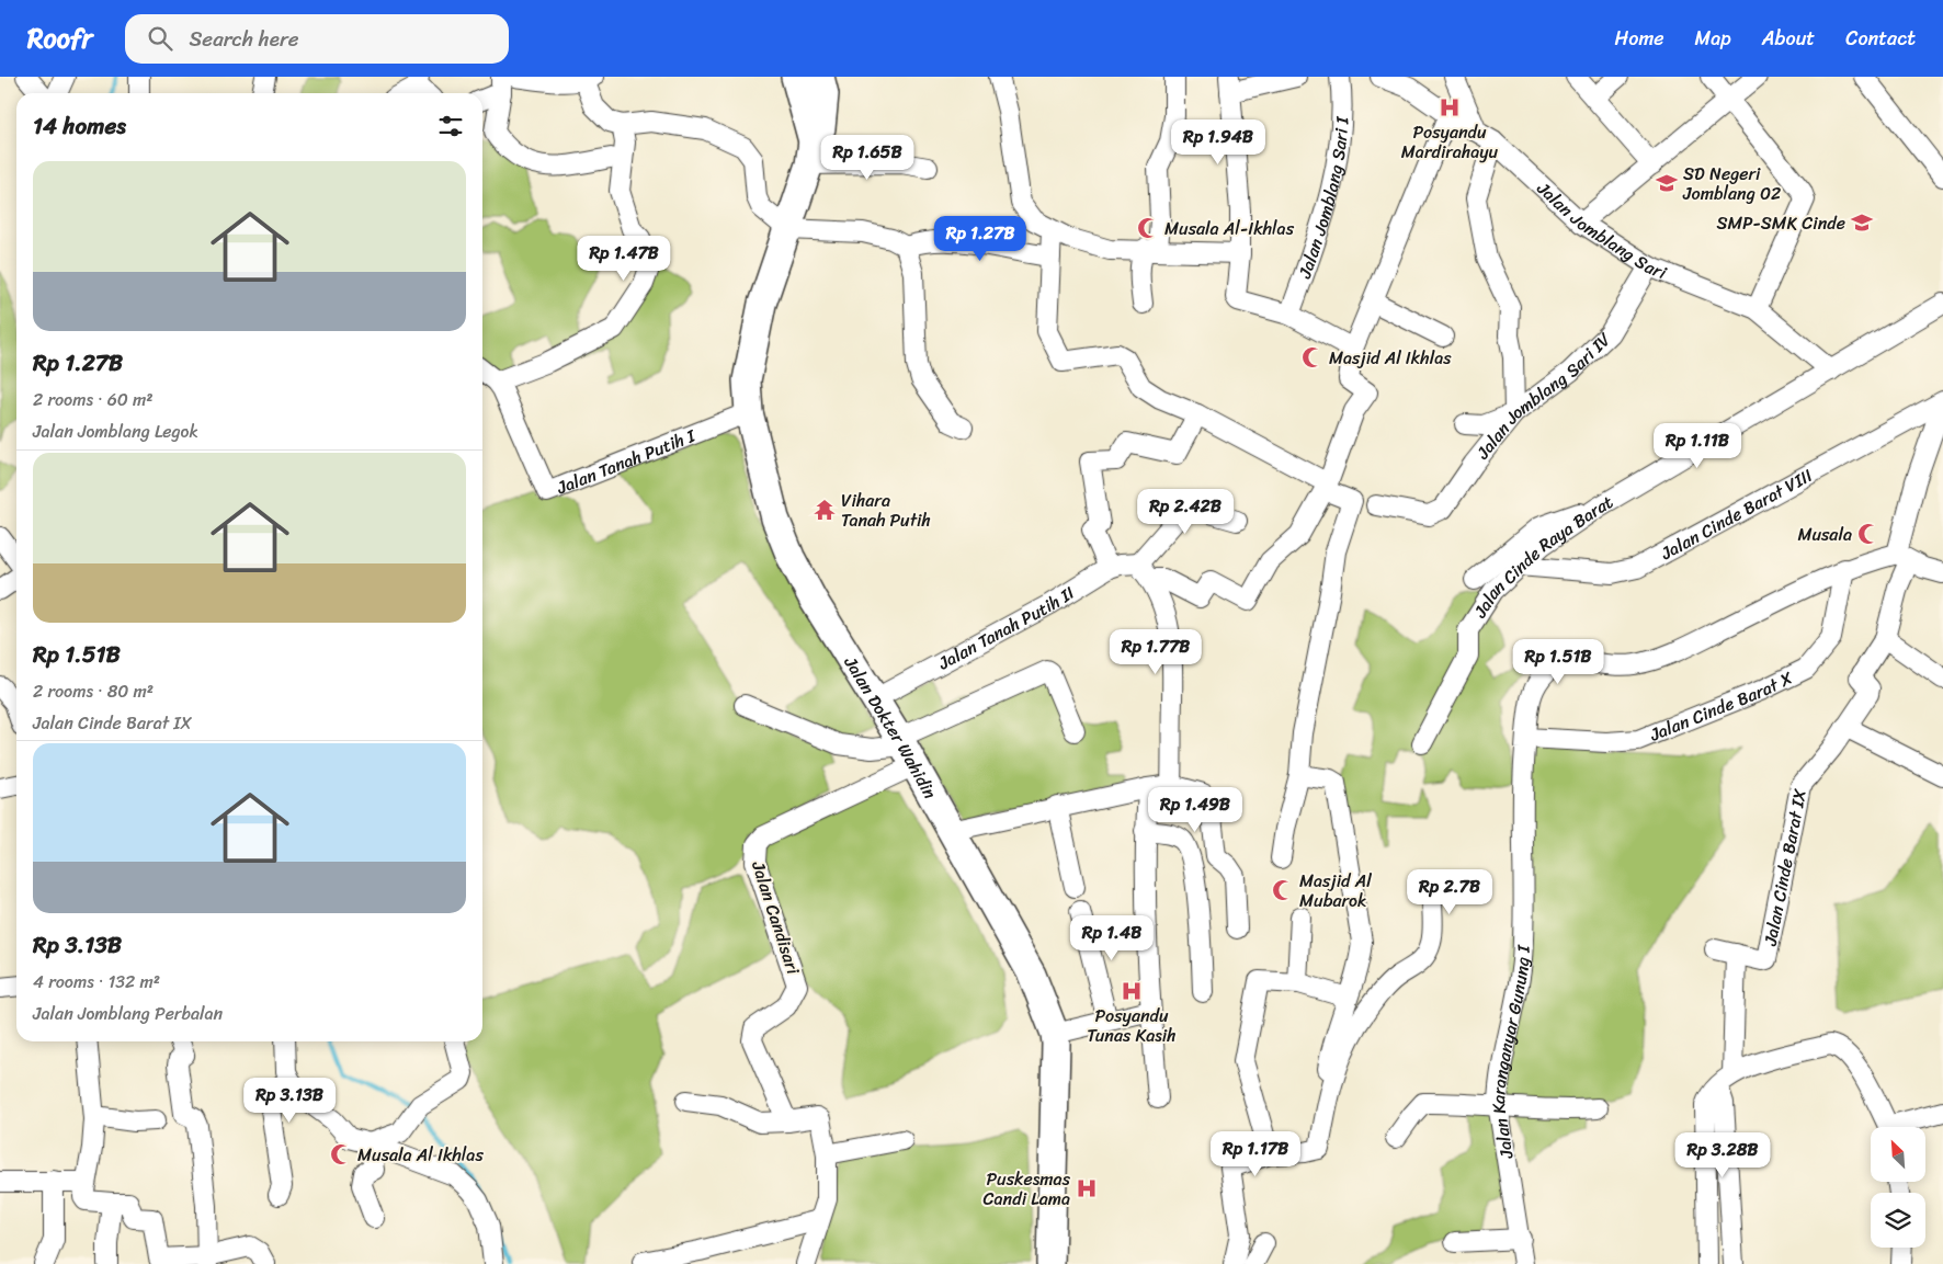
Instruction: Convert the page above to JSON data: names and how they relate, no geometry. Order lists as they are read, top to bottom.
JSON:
{
  "streets": {
    "highway": ["Jalan Dokter Wahidin"],
    "street": [
      "Jalan Jomblang Sari I",
      "Jalan Jomblang Sari",
      "Jalan Jomblang Sari IV",
      "Jalan Tanah Putih I",
      "Jalan Cinde Barat VIII",
      "Jalan Cinde Raya Barat",
      "Jalan Tanah Putih II",
      "Jalan Cinde Barat X",
      "Jalan Cinde Barat IX",
      "Jalan Candisari",
      "Jalan Karanganyar Gunung I"
    ]
  },
  "crossings": [
    ["Jalan Jomblang Sari", "Jalan Jomblang Sari IV"],
    ["Jalan Jomblang Sari", "Jalan Cinde Raya Barat"],
    ["Jalan Tanah Putih I", "Jalan Dokter Wahidin"],
    ["Jalan Cinde Barat VIII", "Jalan Cinde Raya Barat"],
    ["Jalan Cinde Barat VIII", "Jalan Cinde Barat IX"],
    ["Jalan Tanah Putih II", "Jalan Dokter Wahidin"],
    ["Jalan Cinde Barat X", "Jalan Karanganyar Gunung I"],
    ["Jalan Dokter Wahidin", "Jalan Candisari"]
  ],
  "places": {
    "hospital": ["Posyandu Mardirahayu", "Posyandu Tunas Kasih", "Puskesmas Candi Lama"],
    "school or university": ["SD Negeri Jomblang 02", "SMP-SMK Cinde"],
    "mosque": [
      "Musala Al-Ikhlas",
      "Masjid Al Ikhlas",
      "Musala",
      "Masjid Al Mubarok",
      "Musala Al Ikhlas"
    ],
    "temple": ["Vihara Tanah Putih"]
  },
  "north": "top left",
  "page": {
    "header": "Roofr",
    "search": "Search here",
    "nav": [
      "Home",
      "Map",
      "About",
      "Contact"
    ],
    "heading": "14 homes",
    "price": [
      "Rp 1.94B",
      "Rp 1.65B",
      "Rp 1.27B",
      "Rp 1.47B",
      "Rp 1.11B",
      "Rp 2.42B",
      "Rp 1.77B",
      "Rp 1.51B",
      "Rp 1.49B",
      "Rp 2.7B",
      "Rp 1.4B",
      "Rp 3.13B",
      "Rp 1.17B",
      "Rp 3.28B"
    ],
    "list": [
      {
        "name": "Rp 1.27B",
        "note": "2 rooms · 60 m² · Jalan Jomblang Legok"
      },
      {
        "name": "Rp 1.51B",
        "note": "2 rooms · 80 m² · Jalan Cinde Barat IX"
      },
      {
        "name": "Rp 3.13B",
        "note": "4 rooms · 132 m² · Jalan Jomblang Perbalan"
      }
    ]
  }
}
